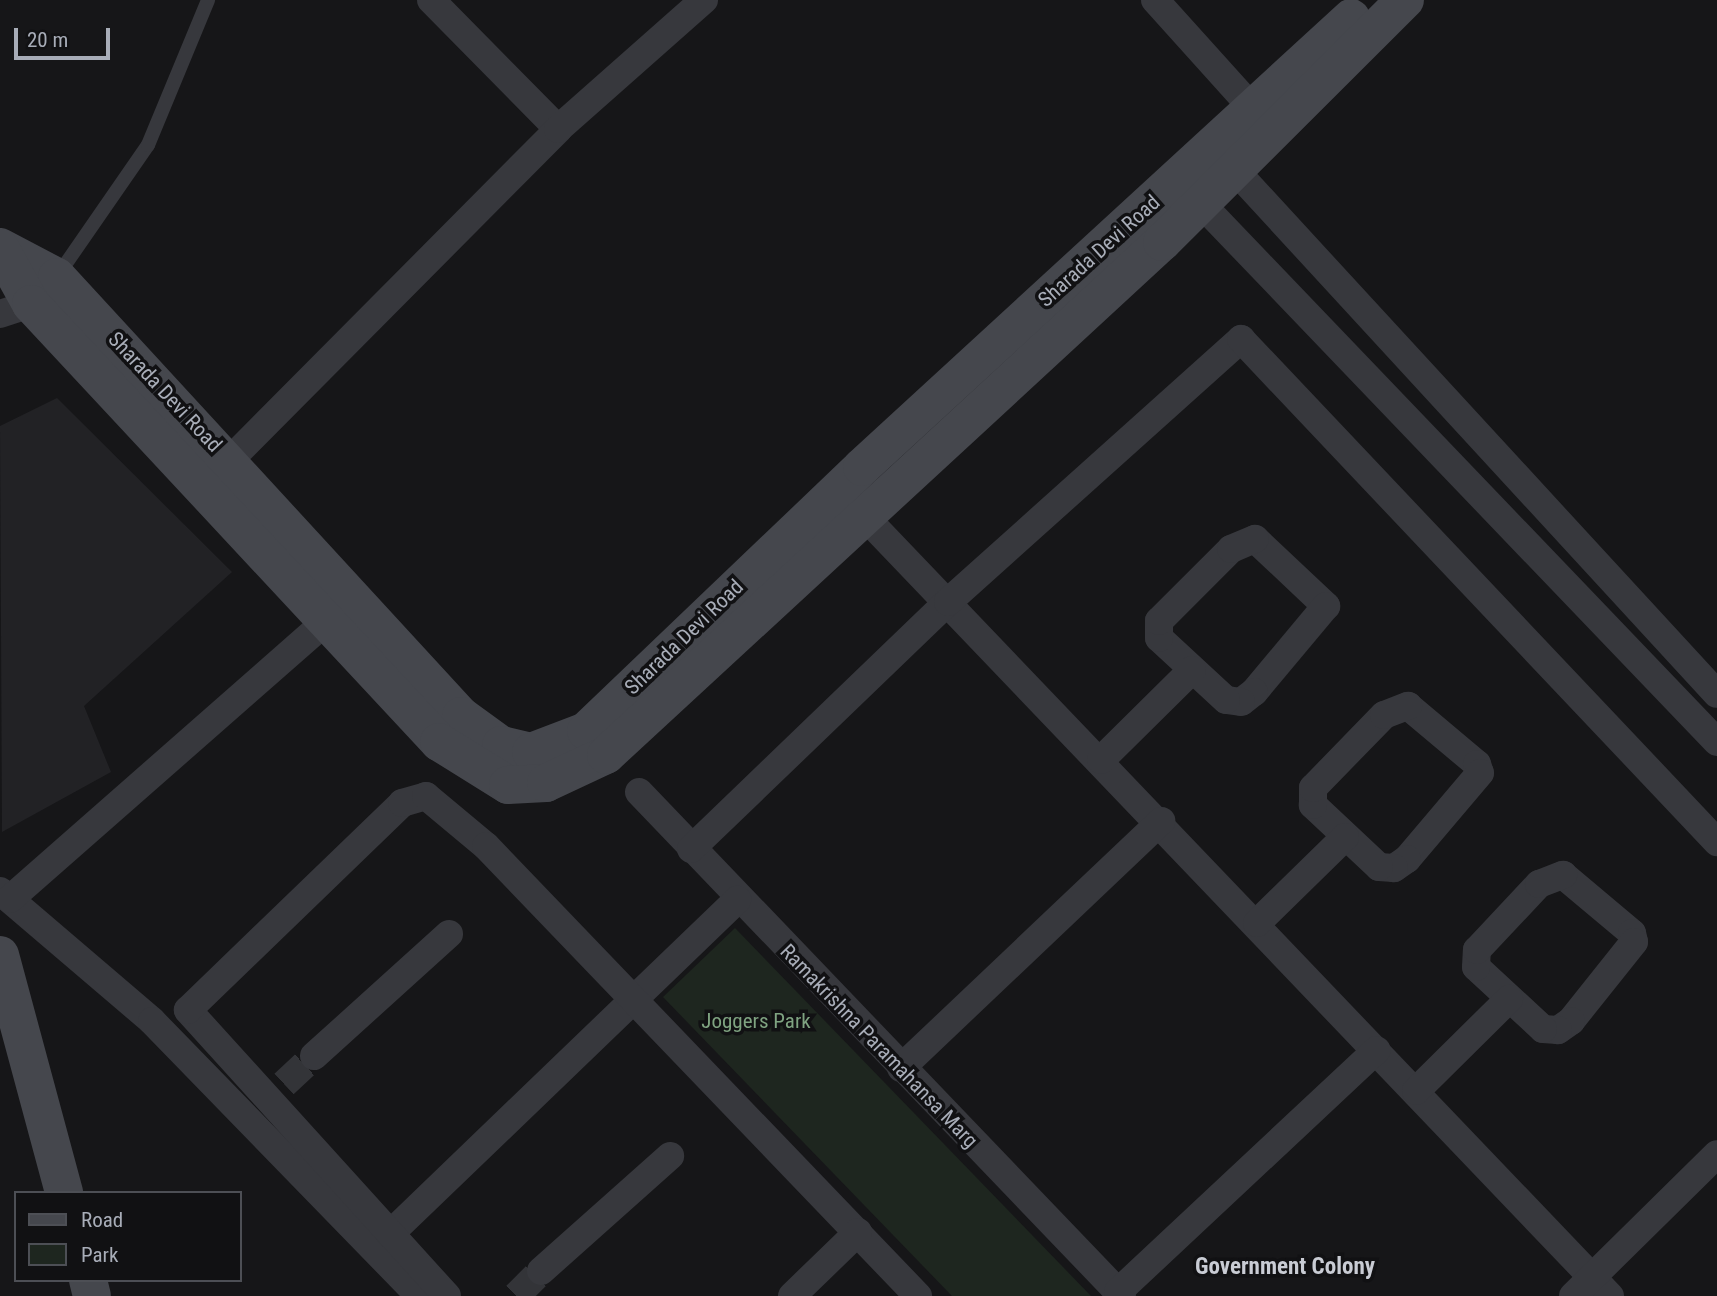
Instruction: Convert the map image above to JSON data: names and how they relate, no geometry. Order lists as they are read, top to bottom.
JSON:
{
  "streets": {
    "street": ["Sharada Devi Road", "Ramakrishna Paramahansa Marg"]
  },
  "districts": ["Government Colony"],
  "parks": ["Joggers Park"],
  "legend": ["Road", "Park"],
  "scale_bar": "20 m"
}
